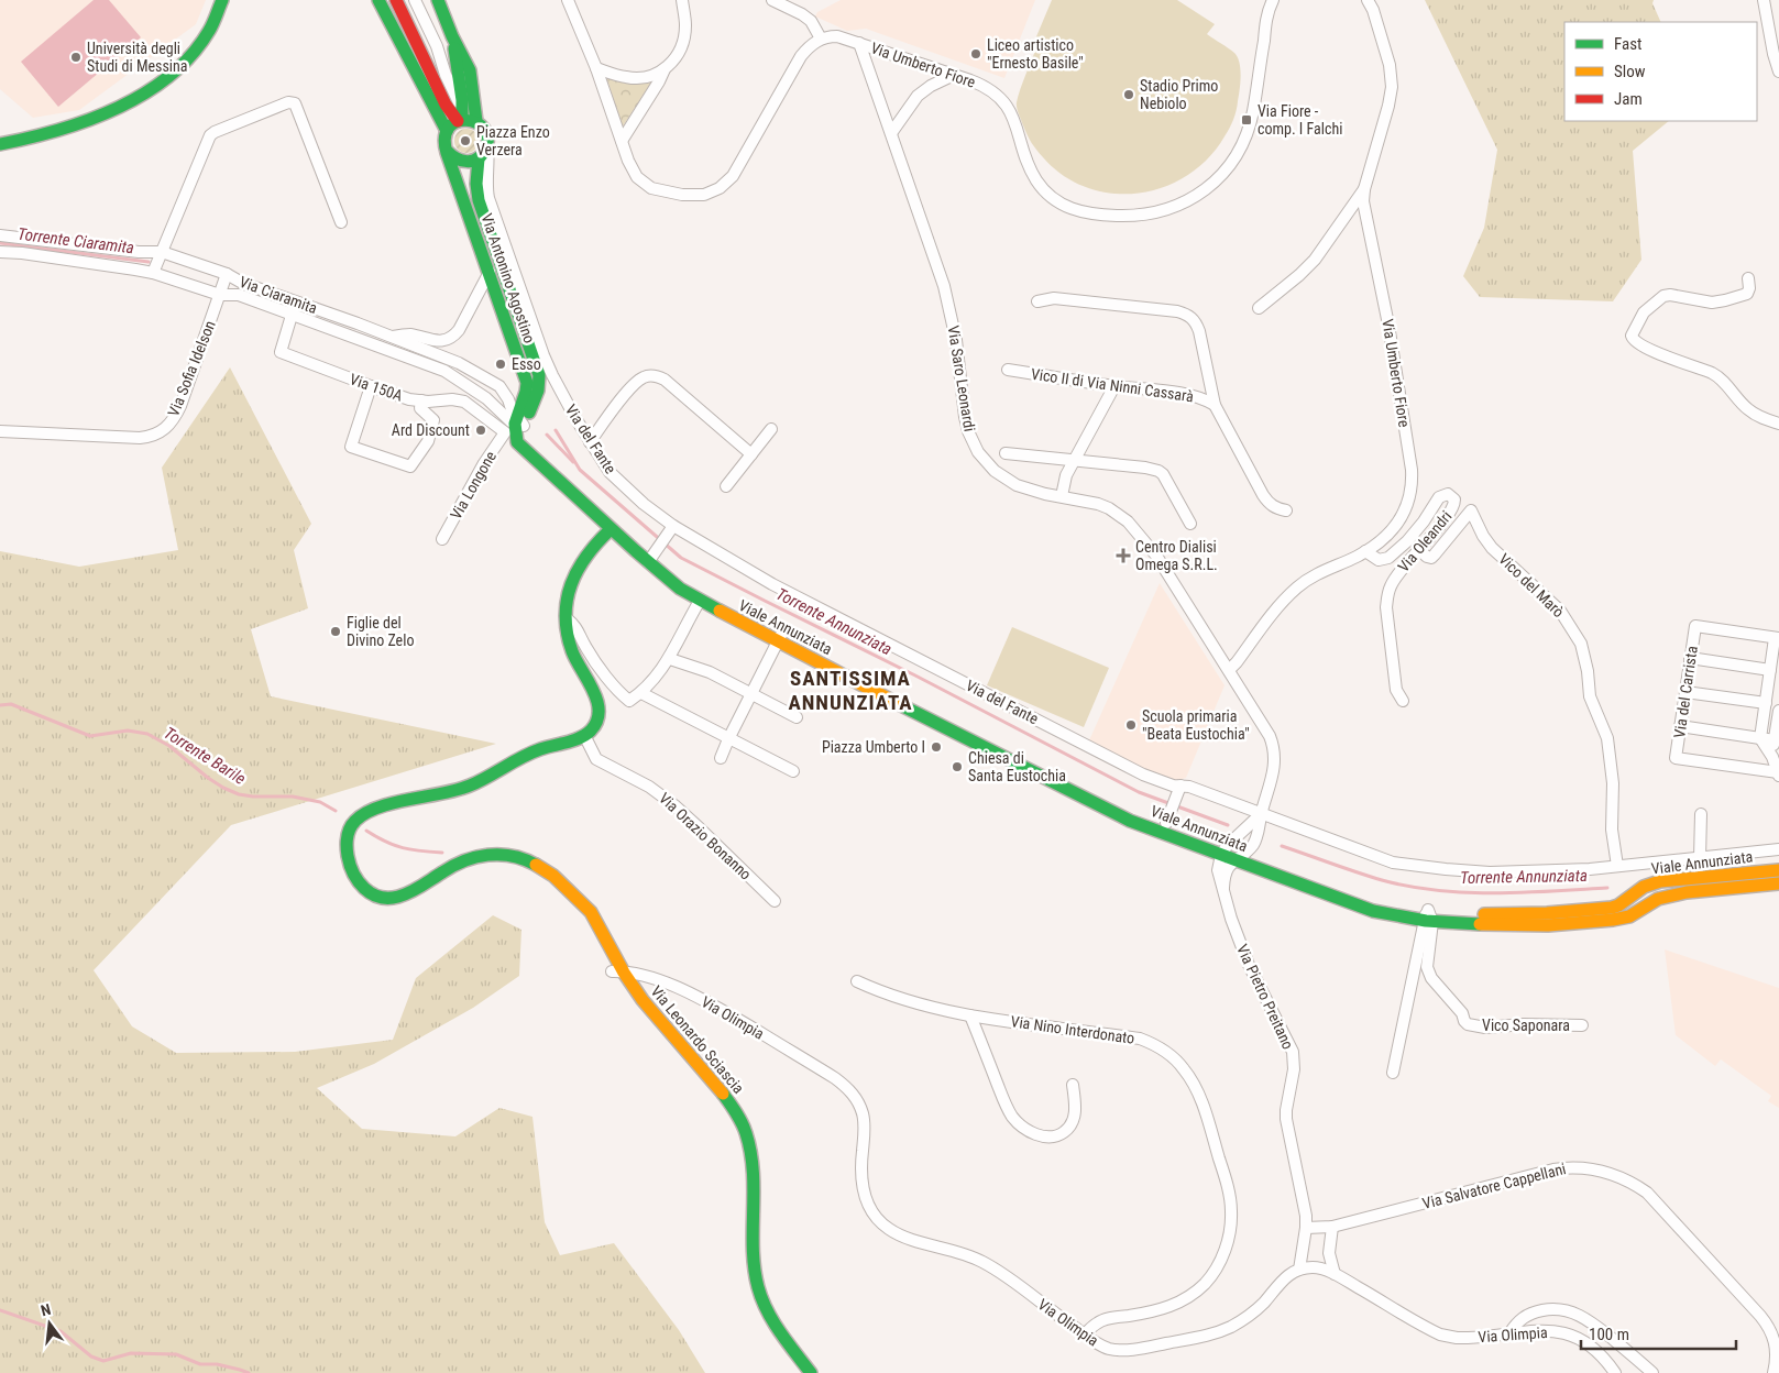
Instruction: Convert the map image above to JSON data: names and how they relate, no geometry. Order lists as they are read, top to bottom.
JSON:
{
  "streets": {
    "main road": ["Via Antonino Agostino", "Viale Annunziata", "Via Leonardo Sciascia"],
    "street": [
      "Via Umberto Fiore",
      "Via Ciaramita",
      "Via Sofia Idelson",
      "Via Saro Leonardi",
      "Vico II di Via Ninni Cassarà",
      "Via 150A",
      "Via del Fante",
      "Via Longone",
      "Via Oleandri",
      "Vico del Marò",
      "Via del Carrista",
      "Via Orazio Bonanno",
      "Via Pietro Preitano",
      "Via Olimpia",
      "Vico Saponara",
      "Via Nino Interdonato",
      "Via Salvatore Cappellani"
    ]
  },
  "crossings": [
    ["Via Umberto Fiore", "Via Saro Leonardi"],
    ["Via Umberto Fiore", "Via Oleandri"],
    ["Via Antonino Agostino", "Via Ciaramita"],
    ["Via Antonino Agostino", "Via 150A"],
    ["Via Antonino Agostino", "Via del Fante"],
    ["Via Antonino Agostino", "Via Longone"],
    ["Via Antonino Agostino", "Viale Annunziata"],
    ["Via Ciaramita", "Via Sofia Idelson"],
    ["Via Ciaramita", "Via 150A"],
    ["Via Ciaramita", "Via Longone"],
    ["Via Ciaramita", "Viale Annunziata"],
    ["Via Saro Leonardi", "Via del Fante"],
    ["Via Saro Leonardi", "Viale Annunziata"],
    ["Via Saro Leonardi", "Via Pietro Preitano"],
    ["Via 150A", "Via Longone"],
    ["Via 150A", "Viale Annunziata"],
    ["Via del Fante", "Vico del Marò"],
    ["Via Longone", "Viale Annunziata"],
    ["Via Oleandri", "Vico del Marò"],
    ["Viale Annunziata", "Via Pietro Preitano"],
    ["Viale Annunziata", "Vico Saponara"],
    ["Via Orazio Bonanno", "Via Leonardo Sciascia"],
    ["Via Pietro Preitano", "Via Olimpia"],
    ["Via Pietro Preitano", "Via Salvatore Cappellani"],
    ["Via Olimpia", "Via Nino Interdonato"],
    ["Via Olimpia", "Via Leonardo Sciascia"]
  ],
  "districts": ["SANTISSIMA ANNUNZIATA"],
  "water": ["Torrente Ciaramita", "Torrente Annunziata", "Torrente Barile"],
  "places": {
    "other": [
      "Liceo artistico \"Ernesto Basile\"",
      "Università degli Studi di Messina",
      "Stadio Primo Nebiolo",
      "Piazza Enzo Verzera",
      "Esso",
      "Ard Discount",
      "Figlie del Divino Zelo",
      "Scuola primaria \"Beata Eustochia\"",
      "Piazza Umberto I",
      "Chiesa di Santa Eustochia"
    ],
    "transit": ["Via Fiore - comp. I Falchi"],
    "health": ["Centro Dialisi Omega S.R.L."]
  },
  "legend": ["Fast", "Slow", "Jam"],
  "scale_bar": "100 m",
  "north": "top"
}
